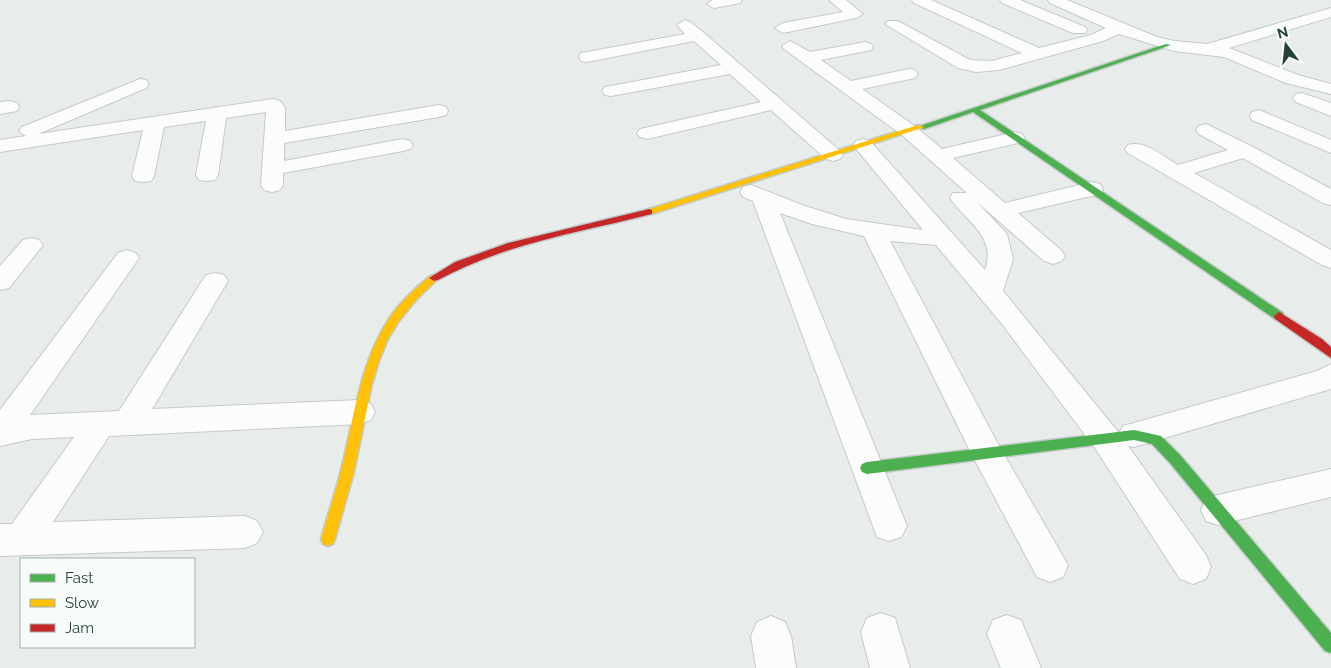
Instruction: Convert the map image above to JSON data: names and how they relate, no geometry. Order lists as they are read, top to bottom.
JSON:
{
  "legend": ["Fast", "Slow", "Jam"],
  "north": "top"
}
